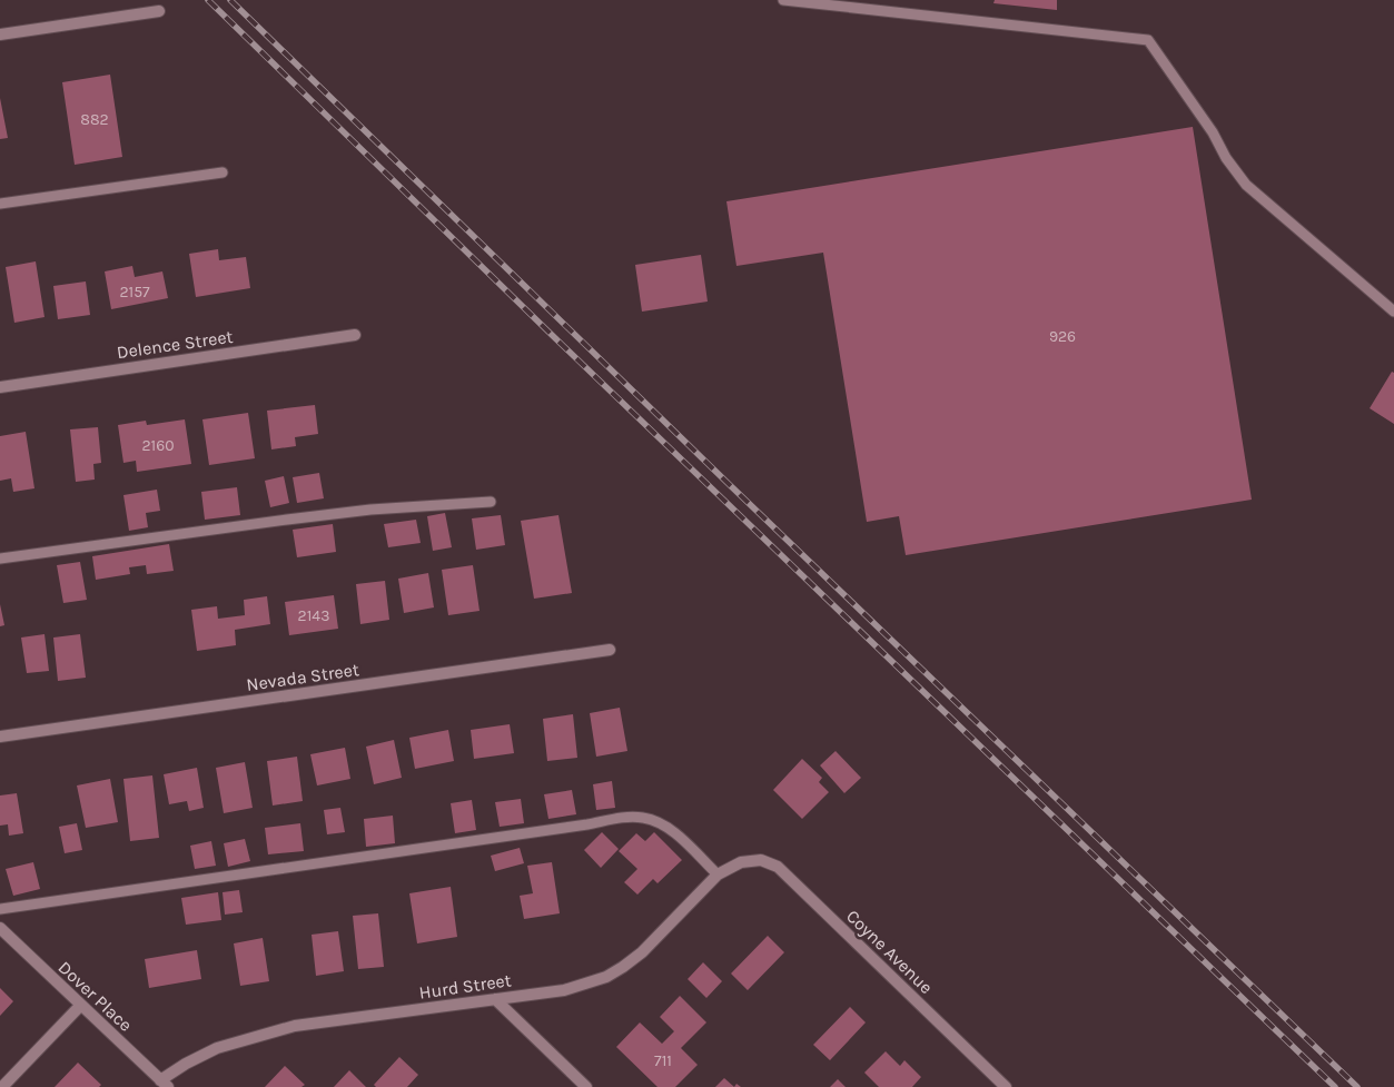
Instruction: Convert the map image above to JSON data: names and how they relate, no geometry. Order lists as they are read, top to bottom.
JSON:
{
  "streets": {
    "street": [
      "Delence Street",
      "Nevada Street",
      "Coyne Avenue",
      "Hurd Street",
      "Dover Place"
    ]
  },
  "crossings": [
    ["Coyne Avenue", "Hurd Street"],
    ["Hurd Street", "Dover Place"]
  ],
  "house_numbers": [
    "882",
    "2157",
    "926",
    "2160",
    "2143",
    "711"
  ]
}
